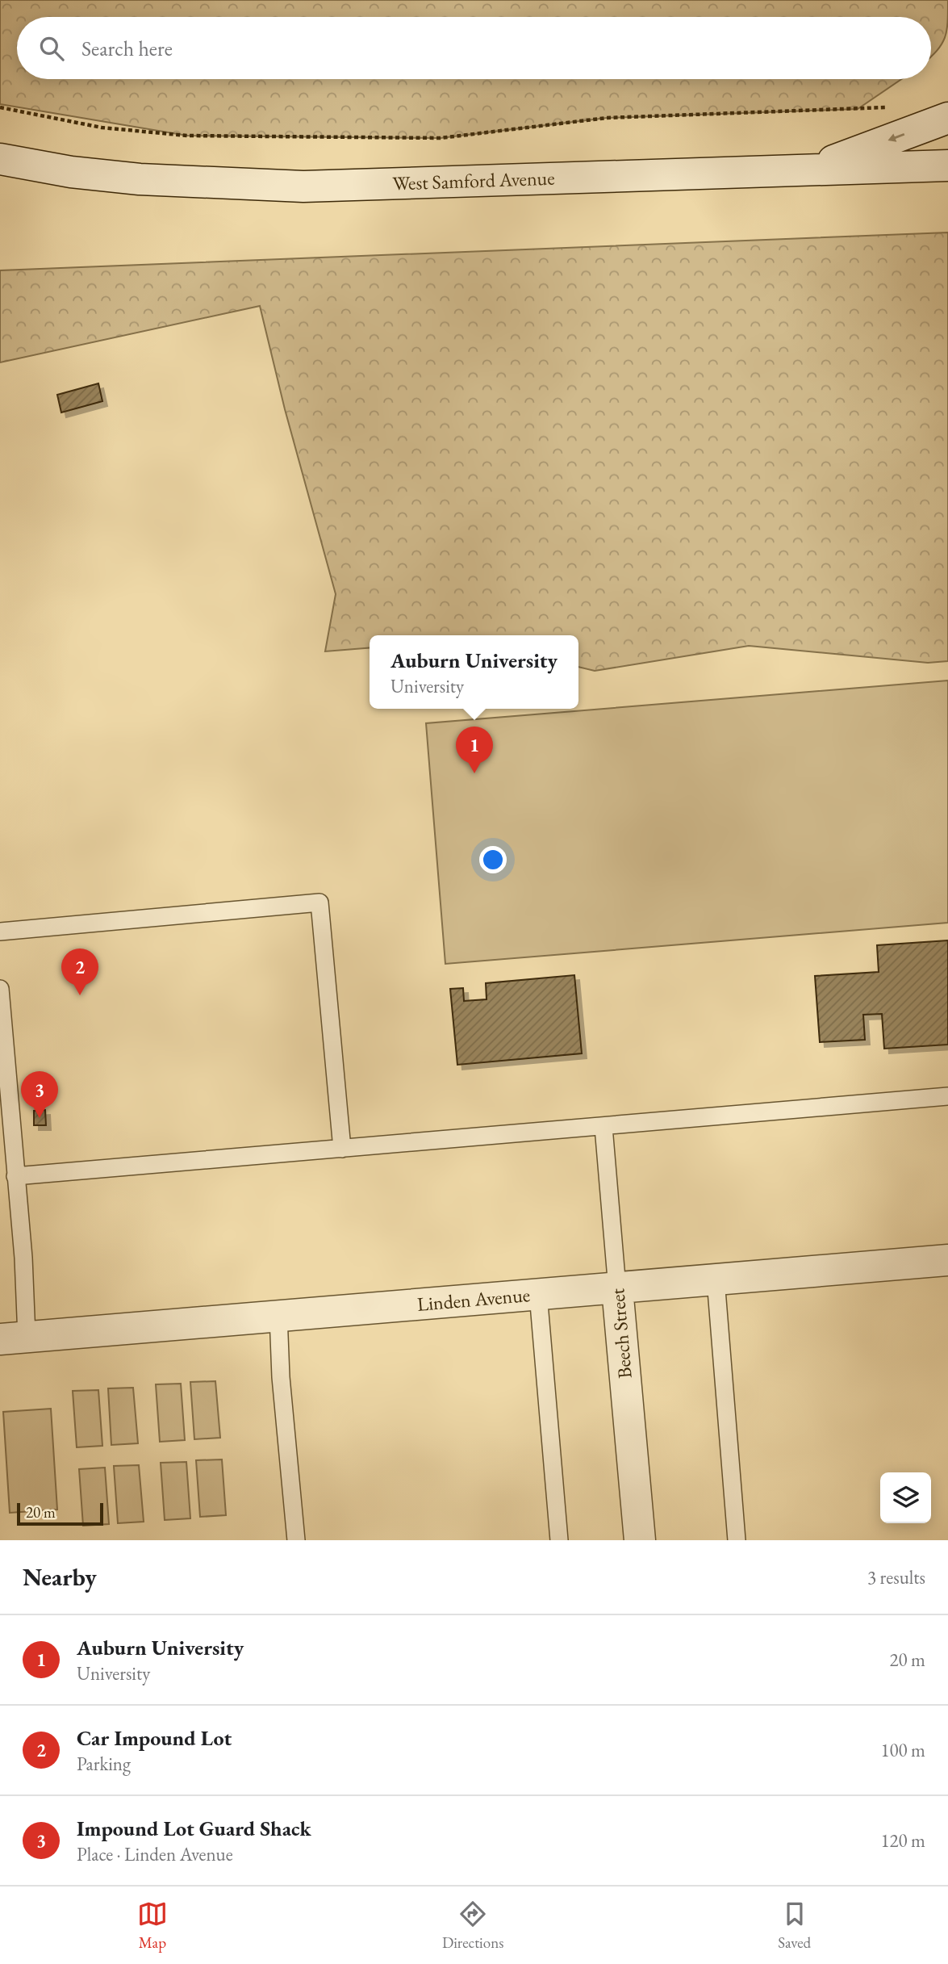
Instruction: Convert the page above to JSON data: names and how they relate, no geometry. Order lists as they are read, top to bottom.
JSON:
{
  "streets": {
    "street": ["West Samford Avenue", "Linden Avenue", "Beech Street"]
  },
  "crossings": [
    ["Linden Avenue", "Beech Street"]
  ],
  "scale_bar": "20 m",
  "page": {
    "search": "Search here",
    "popup": ["Auburn University", "University"],
    "pins": ["1", "2", "3"],
    "scale": "20 m",
    "heading": ["Nearby", "3 results"],
    "list": [
      {
        "mark": "1",
        "name": "Auburn University",
        "note": "University",
        "value": "20 m"
      },
      {
        "mark": "2",
        "name": "Car Impound Lot",
        "note": "Parking",
        "value": "100 m"
      },
      {
        "mark": "3",
        "name": "Impound Lot Guard Shack",
        "note": "Place · Linden Avenue",
        "value": "120 m"
      }
    ],
    "nav": ["Map", "Directions", "Saved"]
  }
}
